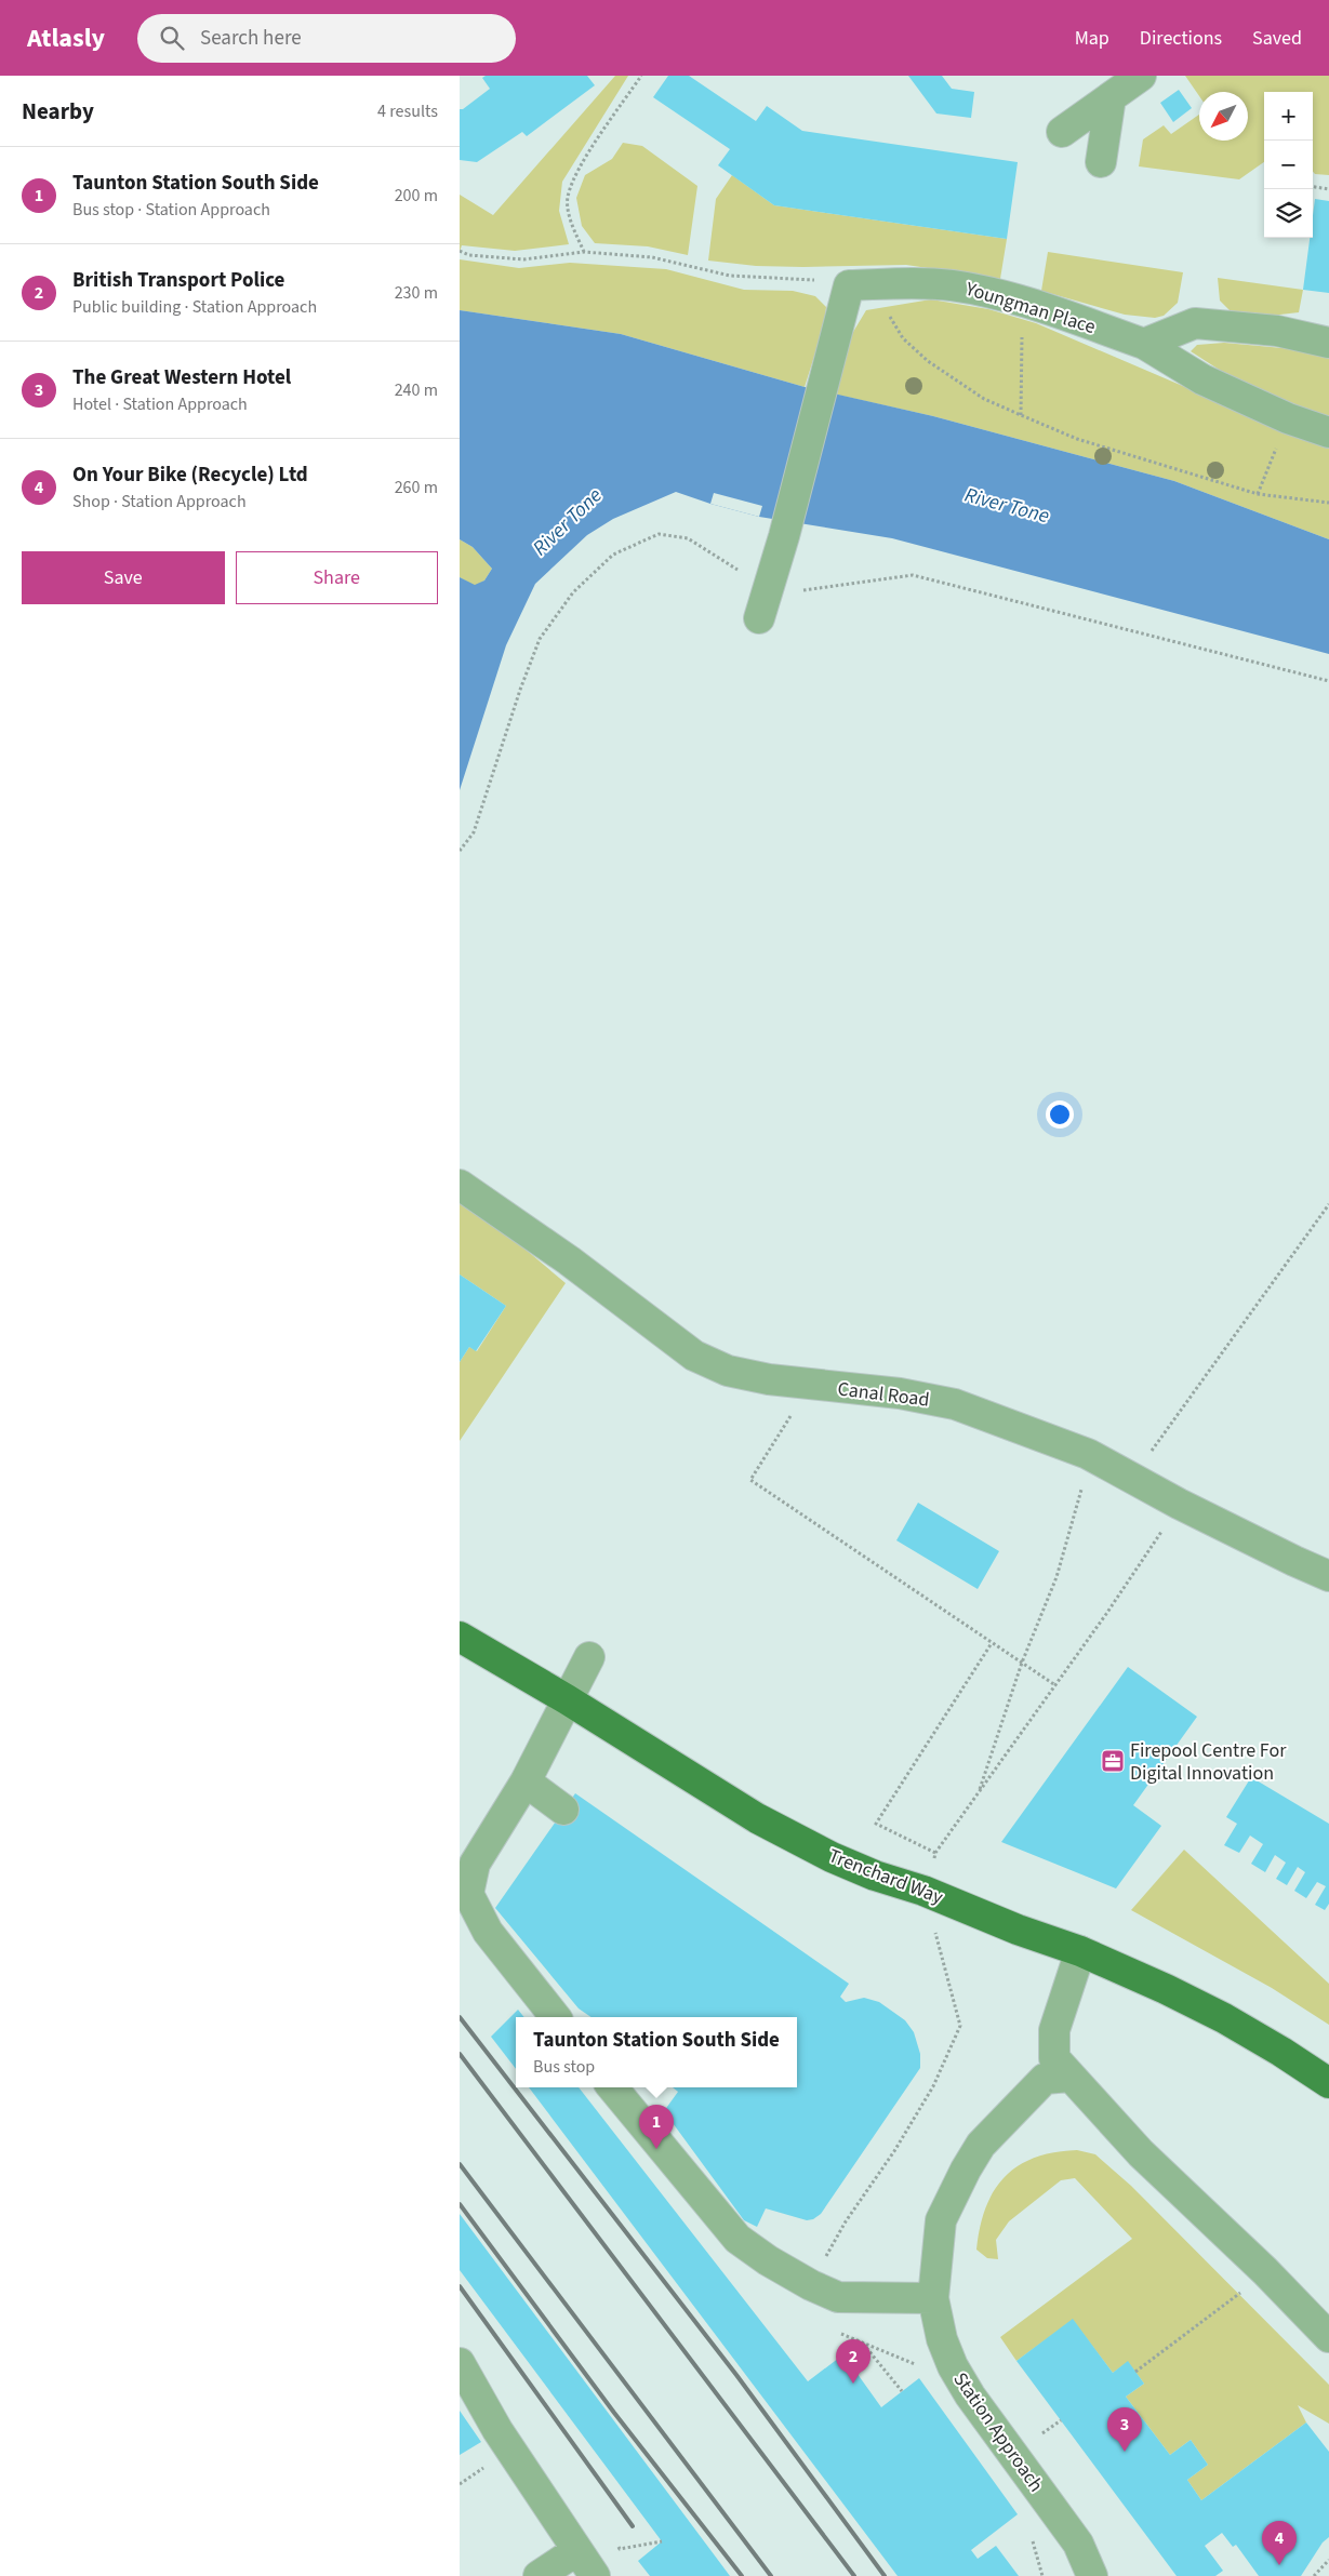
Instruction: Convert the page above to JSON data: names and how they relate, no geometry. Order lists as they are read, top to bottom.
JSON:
{
  "streets": {
    "main road": ["Trenchard Way"],
    "street": ["Youngman Place", "Canal Road", "Station Approach"]
  },
  "water": ["River Tone"],
  "places": {
    "office": ["Firepool Centre For Digital Innovation"]
  },
  "north": "bottom left",
  "page": {
    "header": "Atlasly",
    "search": "Search here",
    "nav": ["Map", "Directions", "Saved"],
    "heading": ["Nearby", "4 results"],
    "map_buttons": ["+", "−"],
    "list": [
      {
        "mark": "1",
        "name": "Taunton Station South Side",
        "note": "Bus stop · Station Approach",
        "value": "200 m"
      },
      {
        "mark": "2",
        "name": "British Transport Police",
        "note": "Public building · Station Approach",
        "value": "230 m"
      },
      {
        "mark": "3",
        "name": "The Great Western Hotel",
        "note": "Hotel · Station Approach",
        "value": "240 m"
      },
      {
        "mark": "4",
        "name": "On Your Bike (Recycle) Ltd",
        "note": "Shop · Station Approach",
        "value": "260 m"
      }
    ],
    "buttons": ["Save", "Share"],
    "popup": ["Taunton Station South Side", "Bus stop"],
    "pins": [
      "1",
      "2",
      "3",
      "4"
    ]
  }
}
